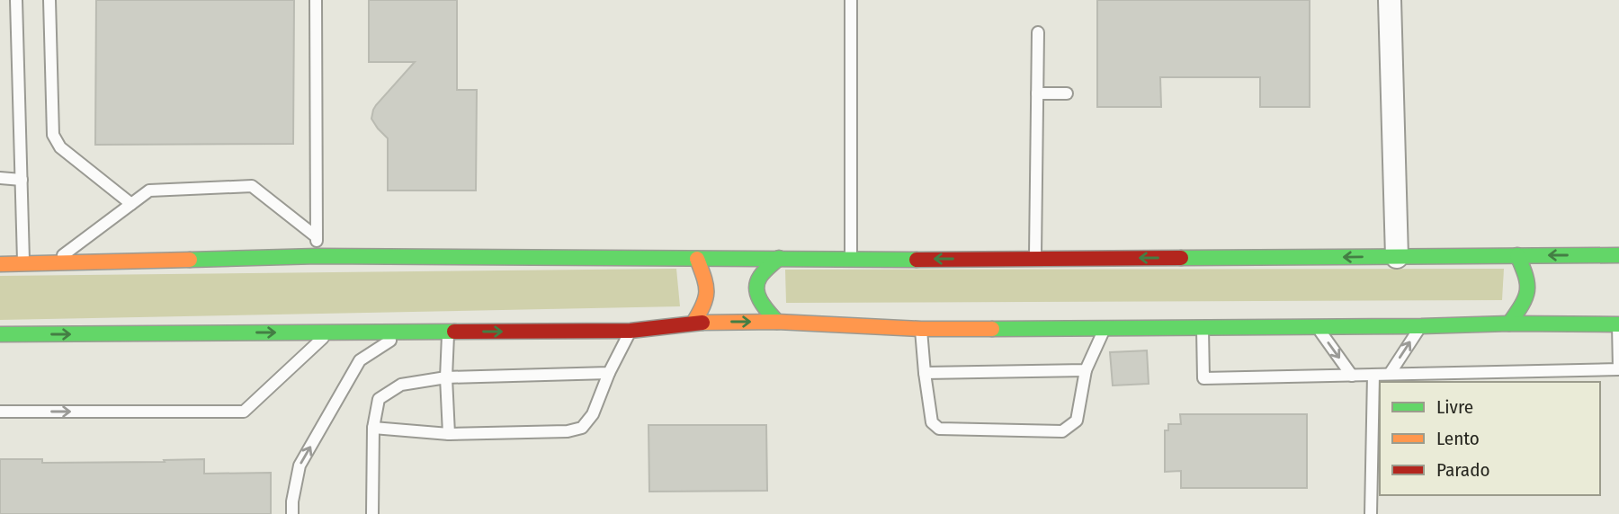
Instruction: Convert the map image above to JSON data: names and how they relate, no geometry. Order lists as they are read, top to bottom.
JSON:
{
  "legend": ["Livre", "Lento", "Parado"]
}
